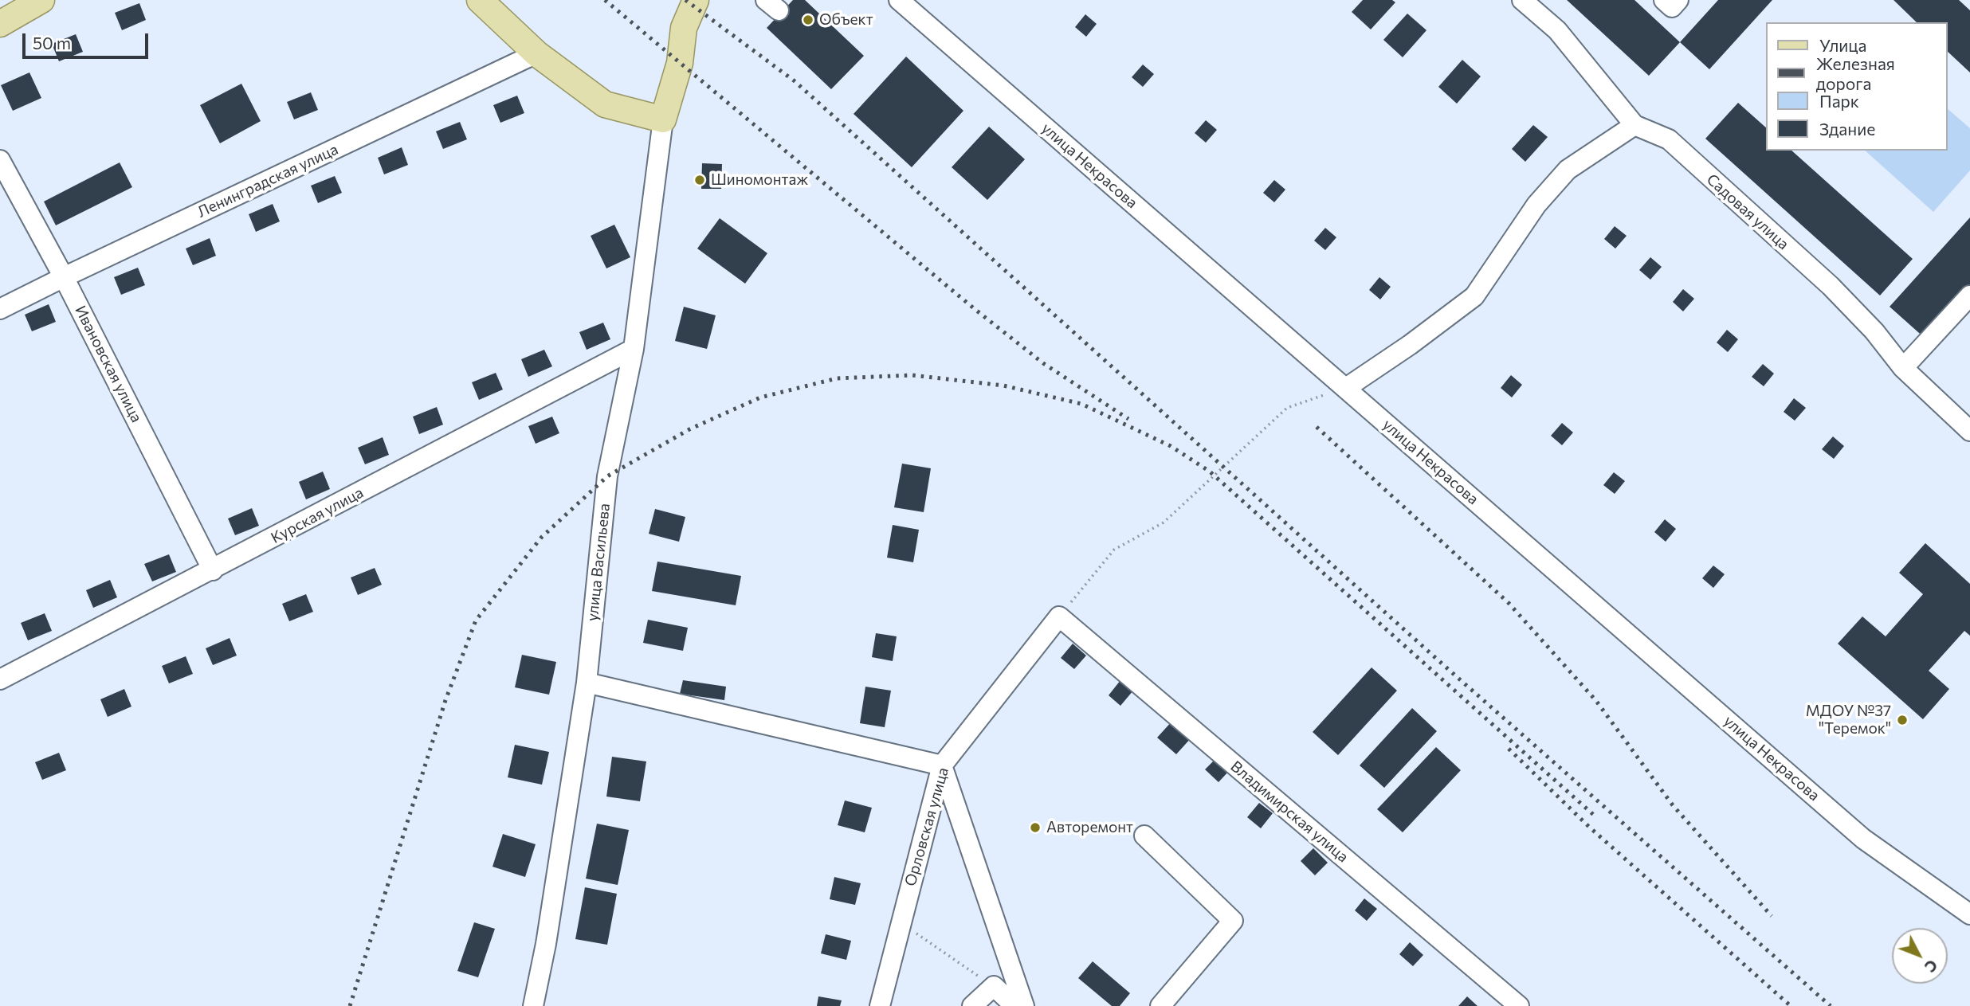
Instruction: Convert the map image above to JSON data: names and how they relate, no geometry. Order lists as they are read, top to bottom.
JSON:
{
  "streets": {
    "street": [
      "улица Некрасова",
      "Ленинградская улица",
      "Садовая улица",
      "Ивановская улица",
      "Курская улица",
      "улица Васильева",
      "Владимирская улица",
      "Орловская улица"
    ]
  },
  "crossings": [
    ["Ленинградская улица", "Ивановская улица"],
    ["Ивановская улица", "Курская улица"],
    ["Курская улица", "улица Васильева"],
    ["Владимирская улица", "Орловская улица"]
  ],
  "places": [
    "Объект",
    "Шиномонтаж",
    "МДОУ №37 \"Теремок\"",
    "Авторемонт"
  ],
  "legend": [
    "Улица",
    "Железная дорога",
    "Парк",
    "Здание"
  ],
  "scale_bar": "50 m",
  "north": "bottom right"
}
